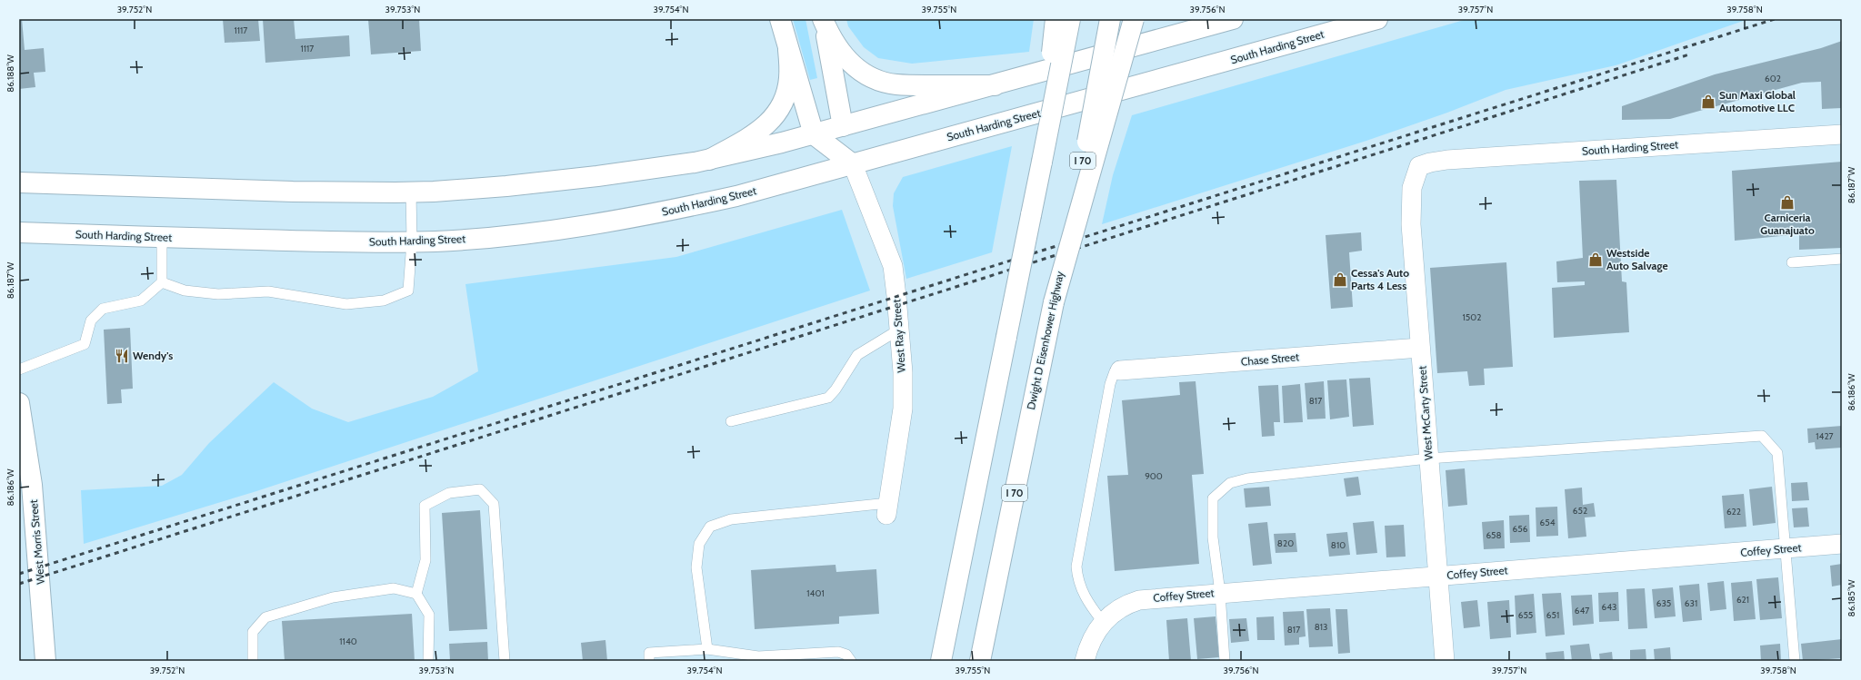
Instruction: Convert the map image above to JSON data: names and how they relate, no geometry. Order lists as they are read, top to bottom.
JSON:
{
  "streets": {
    "main road": [
      "South Harding Street",
      "I 70",
      "West Ray Street",
      "Dwight D Eisenhower Highway",
      "West Morris Street"
    ],
    "street": ["Chase Street", "West McCarty Street", "Coffey Street"]
  },
  "crossings": [
    ["South Harding Street", "West Ray Street"],
    ["South Harding Street", "West McCarty Street"],
    ["Chase Street", "West McCarty Street"],
    ["West McCarty Street", "Coffey Street"]
  ],
  "places": {
    "shop": [
      "Sun Maxi Global Automotive LLC",
      "Carniceria Guanajuato",
      "Westside Auto Salvage",
      "Cessa's Auto Parts 4 Less"
    ],
    "restaurant": ["Wendy's"]
  },
  "house_numbers": [
    "1117",
    "1117",
    "602",
    "1502",
    "817",
    "1427",
    "900",
    "652",
    "622",
    "654",
    "656",
    "658",
    "820",
    "810",
    "1401",
    "621",
    "635",
    "631",
    "643",
    "647",
    "655",
    "651",
    "813",
    "817",
    "1140"
  ],
  "coordinates": [
    "39.752°N",
    "39.753°N",
    "39.754°N",
    "39.755°N",
    "39.756°N",
    "39.757°N",
    "39.758°N",
    "86.188°W",
    "86.187°W",
    "86.186°W",
    "86.185°W"
  ]
}
